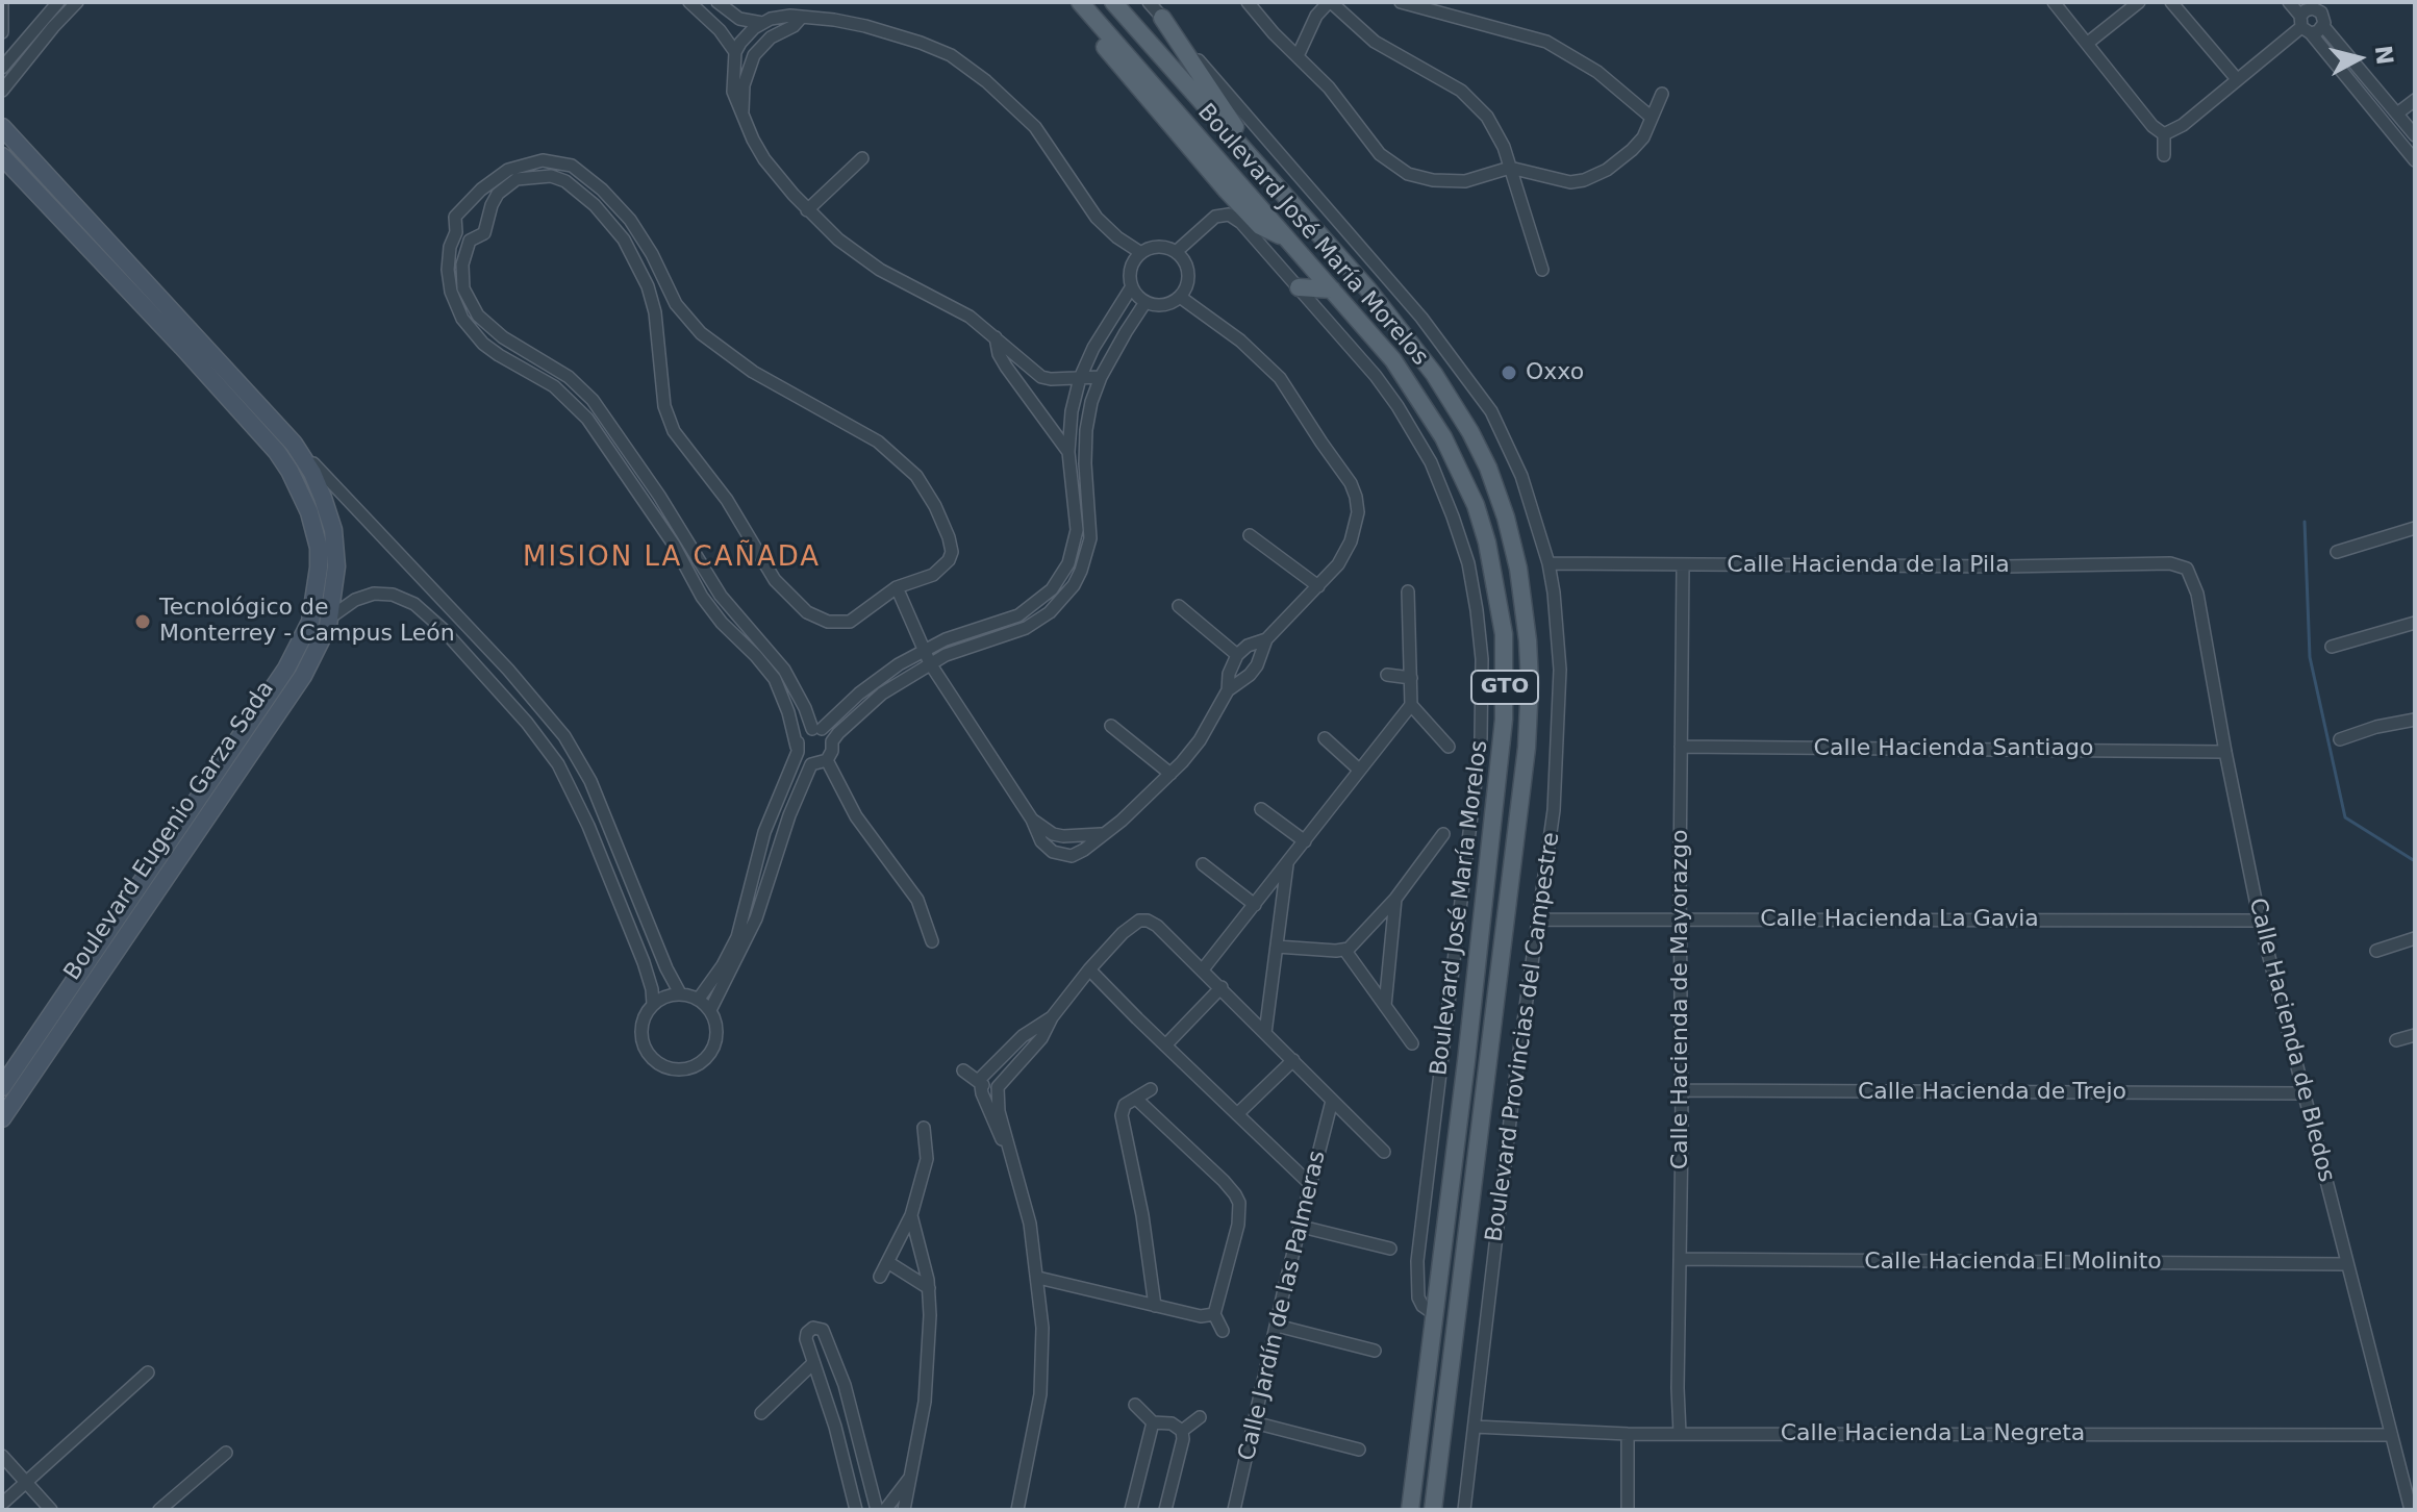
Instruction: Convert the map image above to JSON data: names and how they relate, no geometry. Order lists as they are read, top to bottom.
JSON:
{
  "streets": {
    "main road": ["Boulevard José María Morelos", "GTO"],
    "street": [
      "Calle Hacienda de la Pila",
      "Calle Hacienda Santiago",
      "Boulevard Eugenio Garza Sada",
      "Calle Hacienda La Gavia",
      "Calle Hacienda de Mayorazgo",
      "Boulevard Provincias del Campestre",
      "Calle Hacienda de Bledos",
      "Calle Hacienda de Trejo",
      "Calle Hacienda El Molinito",
      "Calle Jardín de las Palmeras",
      "Calle Hacienda La Negreta"
    ]
  },
  "crossings": [
    ["Calle Hacienda de la Pila", "Calle Hacienda de Mayorazgo"],
    ["Calle Hacienda de la Pila", "Boulevard Provincias del Campestre"],
    ["Calle Hacienda de la Pila", "Calle Hacienda de Bledos"],
    ["Calle Hacienda Santiago", "Calle Hacienda de Mayorazgo"],
    ["Calle Hacienda Santiago", "Calle Hacienda de Bledos"],
    ["Calle Hacienda La Gavia", "Calle Hacienda de Mayorazgo"],
    ["Calle Hacienda La Gavia", "Boulevard Provincias del Campestre"],
    ["Calle Hacienda La Gavia", "Calle Hacienda de Bledos"],
    ["Calle Hacienda de Mayorazgo", "Calle Hacienda de Trejo"],
    ["Calle Hacienda de Mayorazgo", "Calle Hacienda El Molinito"],
    ["Calle Hacienda de Mayorazgo", "Calle Hacienda La Negreta"],
    ["Boulevard Provincias del Campestre", "Calle Hacienda La Negreta"],
    ["Calle Hacienda de Bledos", "Calle Hacienda de Trejo"],
    ["Calle Hacienda de Bledos", "Calle Hacienda El Molinito"],
    ["Calle Hacienda de Bledos", "Calle Hacienda La Negreta"]
  ],
  "districts": ["MISION LA CAÑADA"],
  "places": ["Oxxo", "Tecnológico de Monterrey - Campus León"],
  "north": "right"
}
